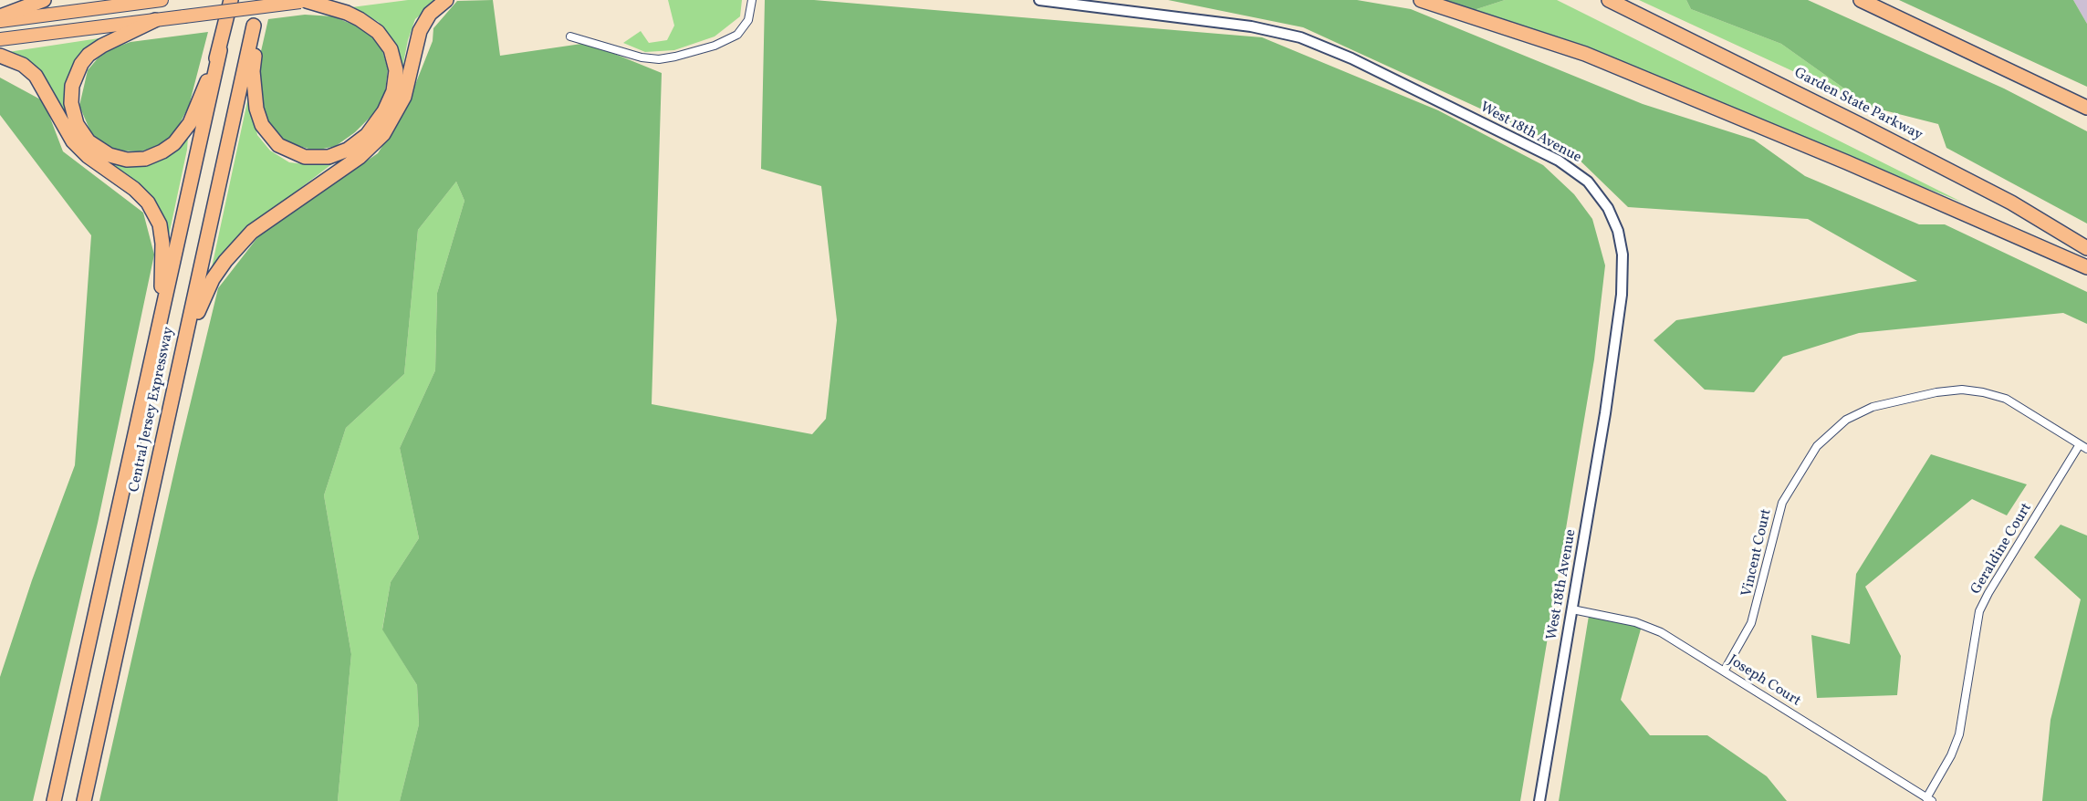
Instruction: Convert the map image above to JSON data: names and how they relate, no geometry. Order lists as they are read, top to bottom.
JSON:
{
  "streets": {
    "highway": ["Garden State Parkway", "Central Jersey Expressway"],
    "street": [
      "West 18th Avenue",
      "Geraldine Court",
      "Vincent Court",
      "Joseph Court"
    ]
  },
  "crossings": [
    ["West 18th Avenue", "Joseph Court"],
    ["Geraldine Court", "Vincent Court"],
    ["Geraldine Court", "Joseph Court"],
    ["Vincent Court", "Joseph Court"]
  ]
}
